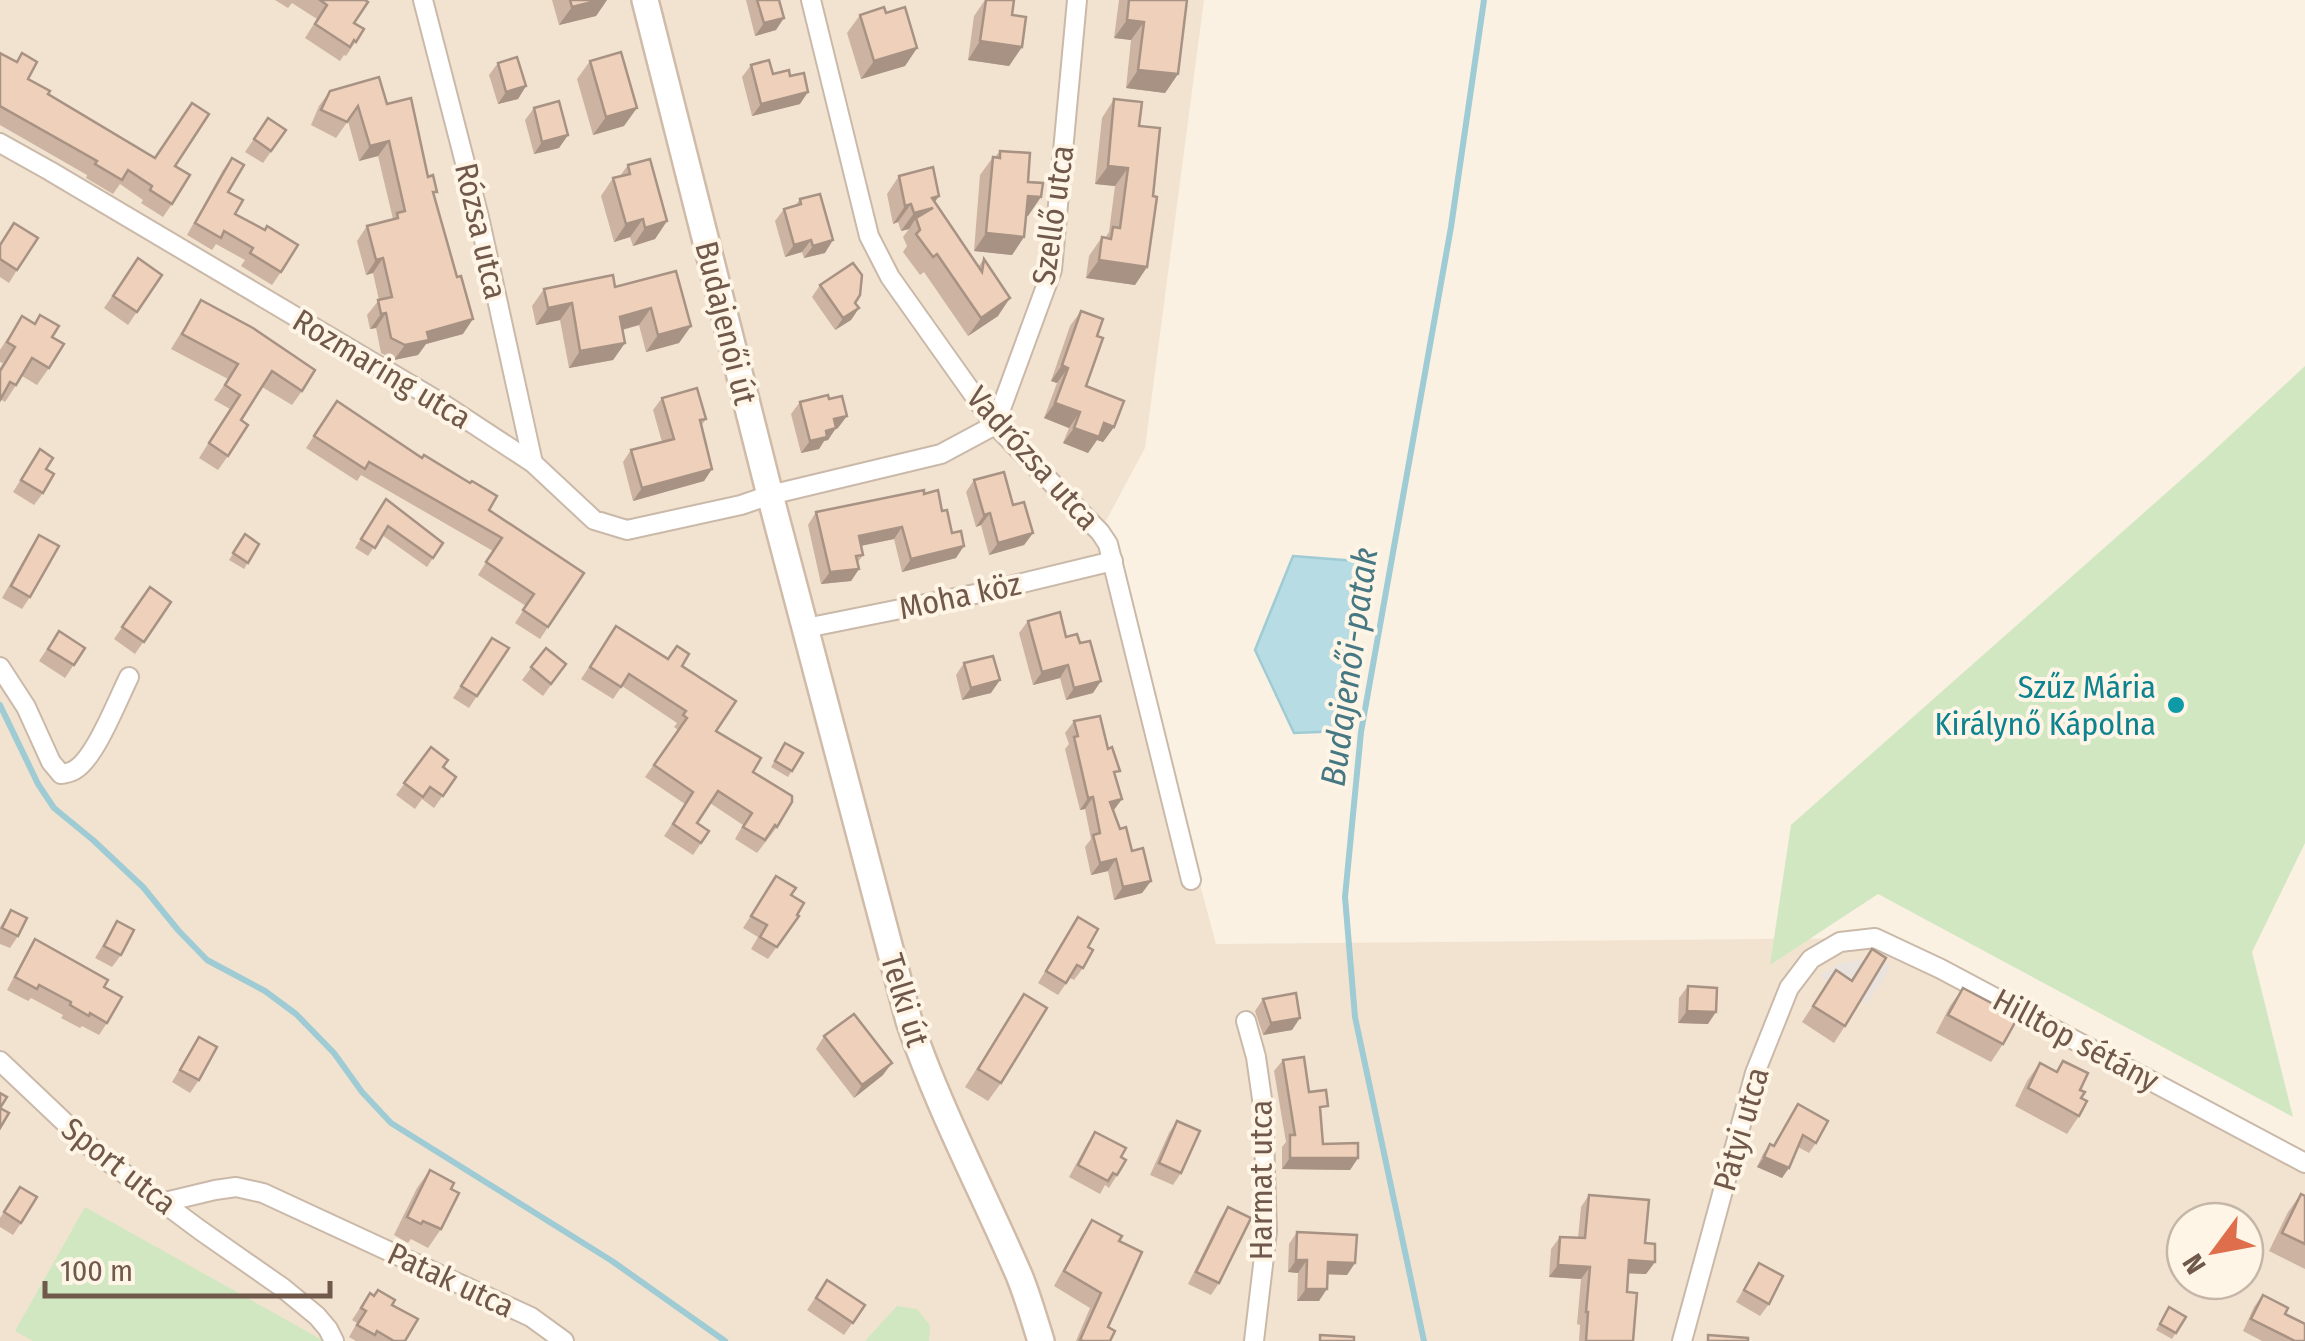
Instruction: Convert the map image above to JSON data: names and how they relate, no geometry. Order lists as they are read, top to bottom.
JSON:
{
  "streets": {
    "main road": ["Budajenői út", "Telki út"],
    "street": [
      "Szellő utca",
      "Rózsa utca",
      "Rozmaring utca",
      "Vadrózsa utca",
      "Moha köz",
      "Hilltop sétány",
      "Pátyi utca",
      "Sport utca",
      "Harmat utca",
      "Patak utca"
    ]
  },
  "crossings": [
    ["Szellő utca", "Vadrózsa utca"],
    ["Rózsa utca", "Rozmaring utca"],
    ["Budajenői út", "Rozmaring utca"],
    ["Budajenői út", "Moha köz"],
    ["Budajenői út", "Telki út"],
    ["Vadrózsa utca", "Moha köz"],
    ["Moha köz", "Telki út"],
    ["Hilltop sétány", "Pátyi utca"],
    ["Sport utca", "Patak utca"]
  ],
  "water": ["Budajenői-patak"],
  "places": ["Szűz Mária Királynő Kápolna"],
  "scale_bar": "100 m",
  "north": "bottom left"
}
